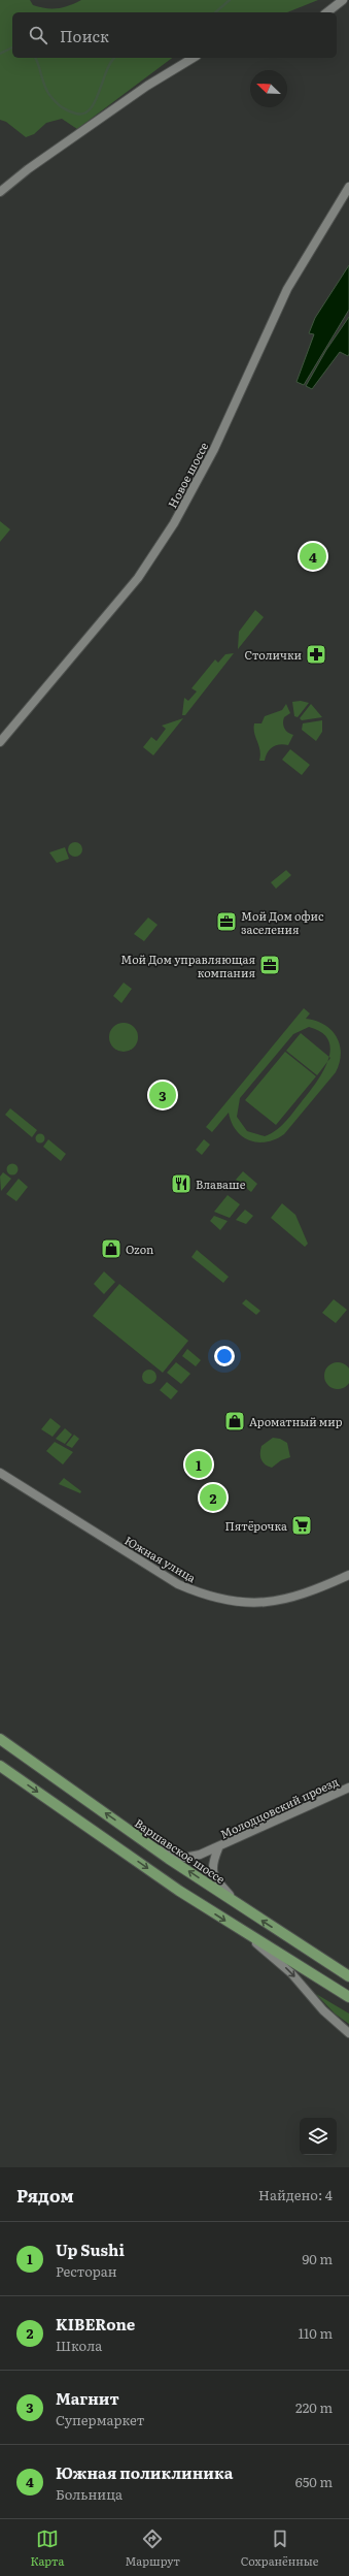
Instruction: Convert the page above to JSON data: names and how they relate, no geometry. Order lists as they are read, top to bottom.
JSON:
{
  "streets": {
    "main road": ["Варшавское шоссе"],
    "street": ["Новое шоссе", "Южная улица", "Молодцовский проезд"]
  },
  "crossings": [
    ["Молодцовский проезд", "Варшавское шоссе"]
  ],
  "places": {
    "pharmacy": ["Столички"],
    "office": ["Мой Дом офис заселения", "Мой Дом управляющая компания"],
    "restaurant": ["Влаваше"],
    "shop": ["Ozon", "Ароматный мир"],
    "supermarket": ["Пятёрочка"]
  },
  "north": "top left",
  "page": {
    "search": "Поиск",
    "pins": [
      "4",
      "3",
      "1",
      "2"
    ],
    "heading": ["Рядом", "Найдено: 4"],
    "list": [
      {
        "mark": "1",
        "name": "Up Sushi",
        "note": "Ресторан",
        "value": "90 m"
      },
      {
        "mark": "2",
        "name": "KIBERone",
        "note": "Школа",
        "value": "110 m"
      },
      {
        "mark": "3",
        "name": "Магнит",
        "note": "Супермаркет",
        "value": "220 m"
      },
      {
        "mark": "4",
        "name": "Южная поликлиника",
        "note": "Больница",
        "value": "650 m"
      }
    ],
    "nav": ["Карта", "Маршрут", "Сохранённые"]
  }
}
